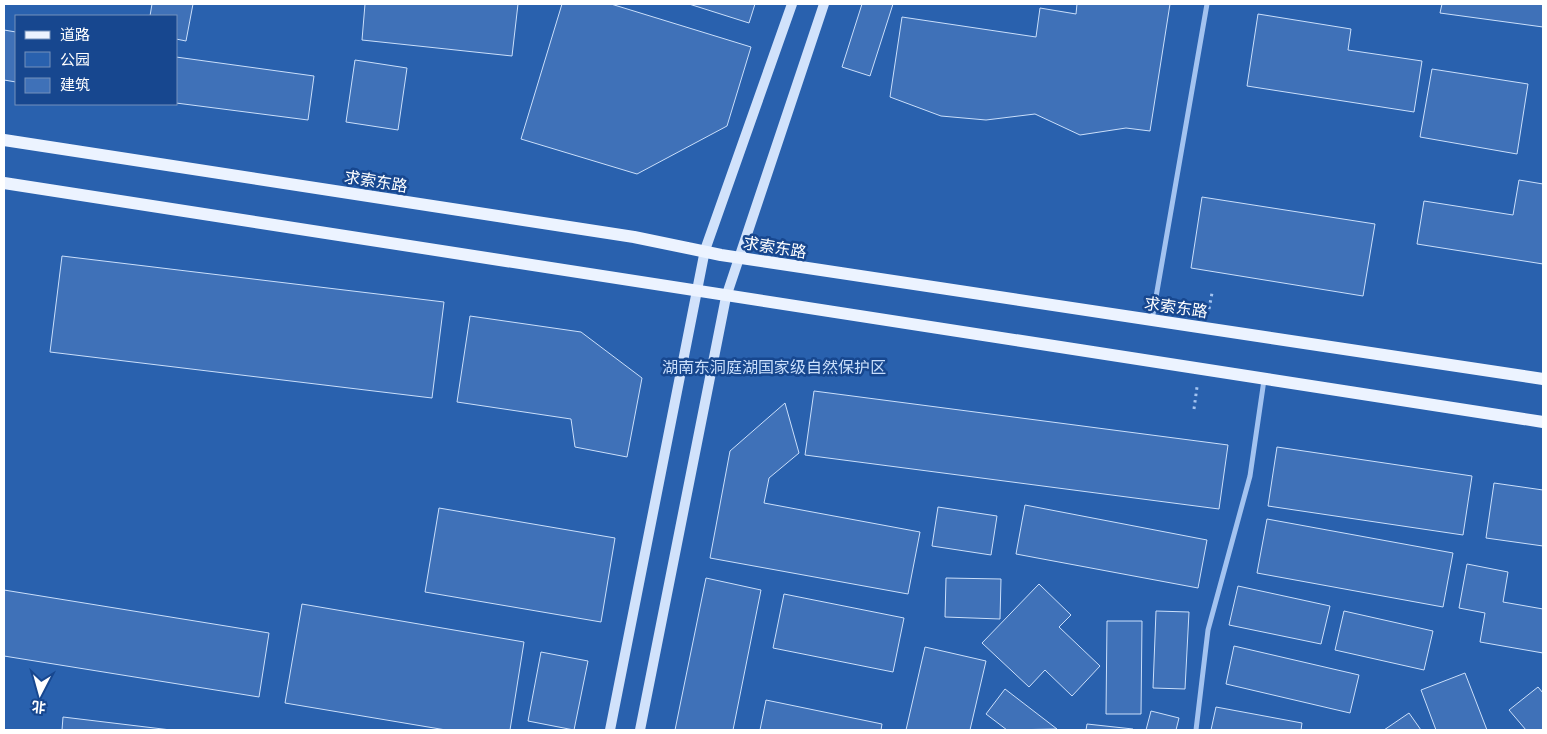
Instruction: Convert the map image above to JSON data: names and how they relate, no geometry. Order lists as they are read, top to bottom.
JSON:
{
  "streets": {
    "main road": ["求索东路"]
  },
  "parks": ["湖南东洞庭湖国家级自然保护区"],
  "legend": ["道路", "公园", "建筑"],
  "north": "bottom"
}
